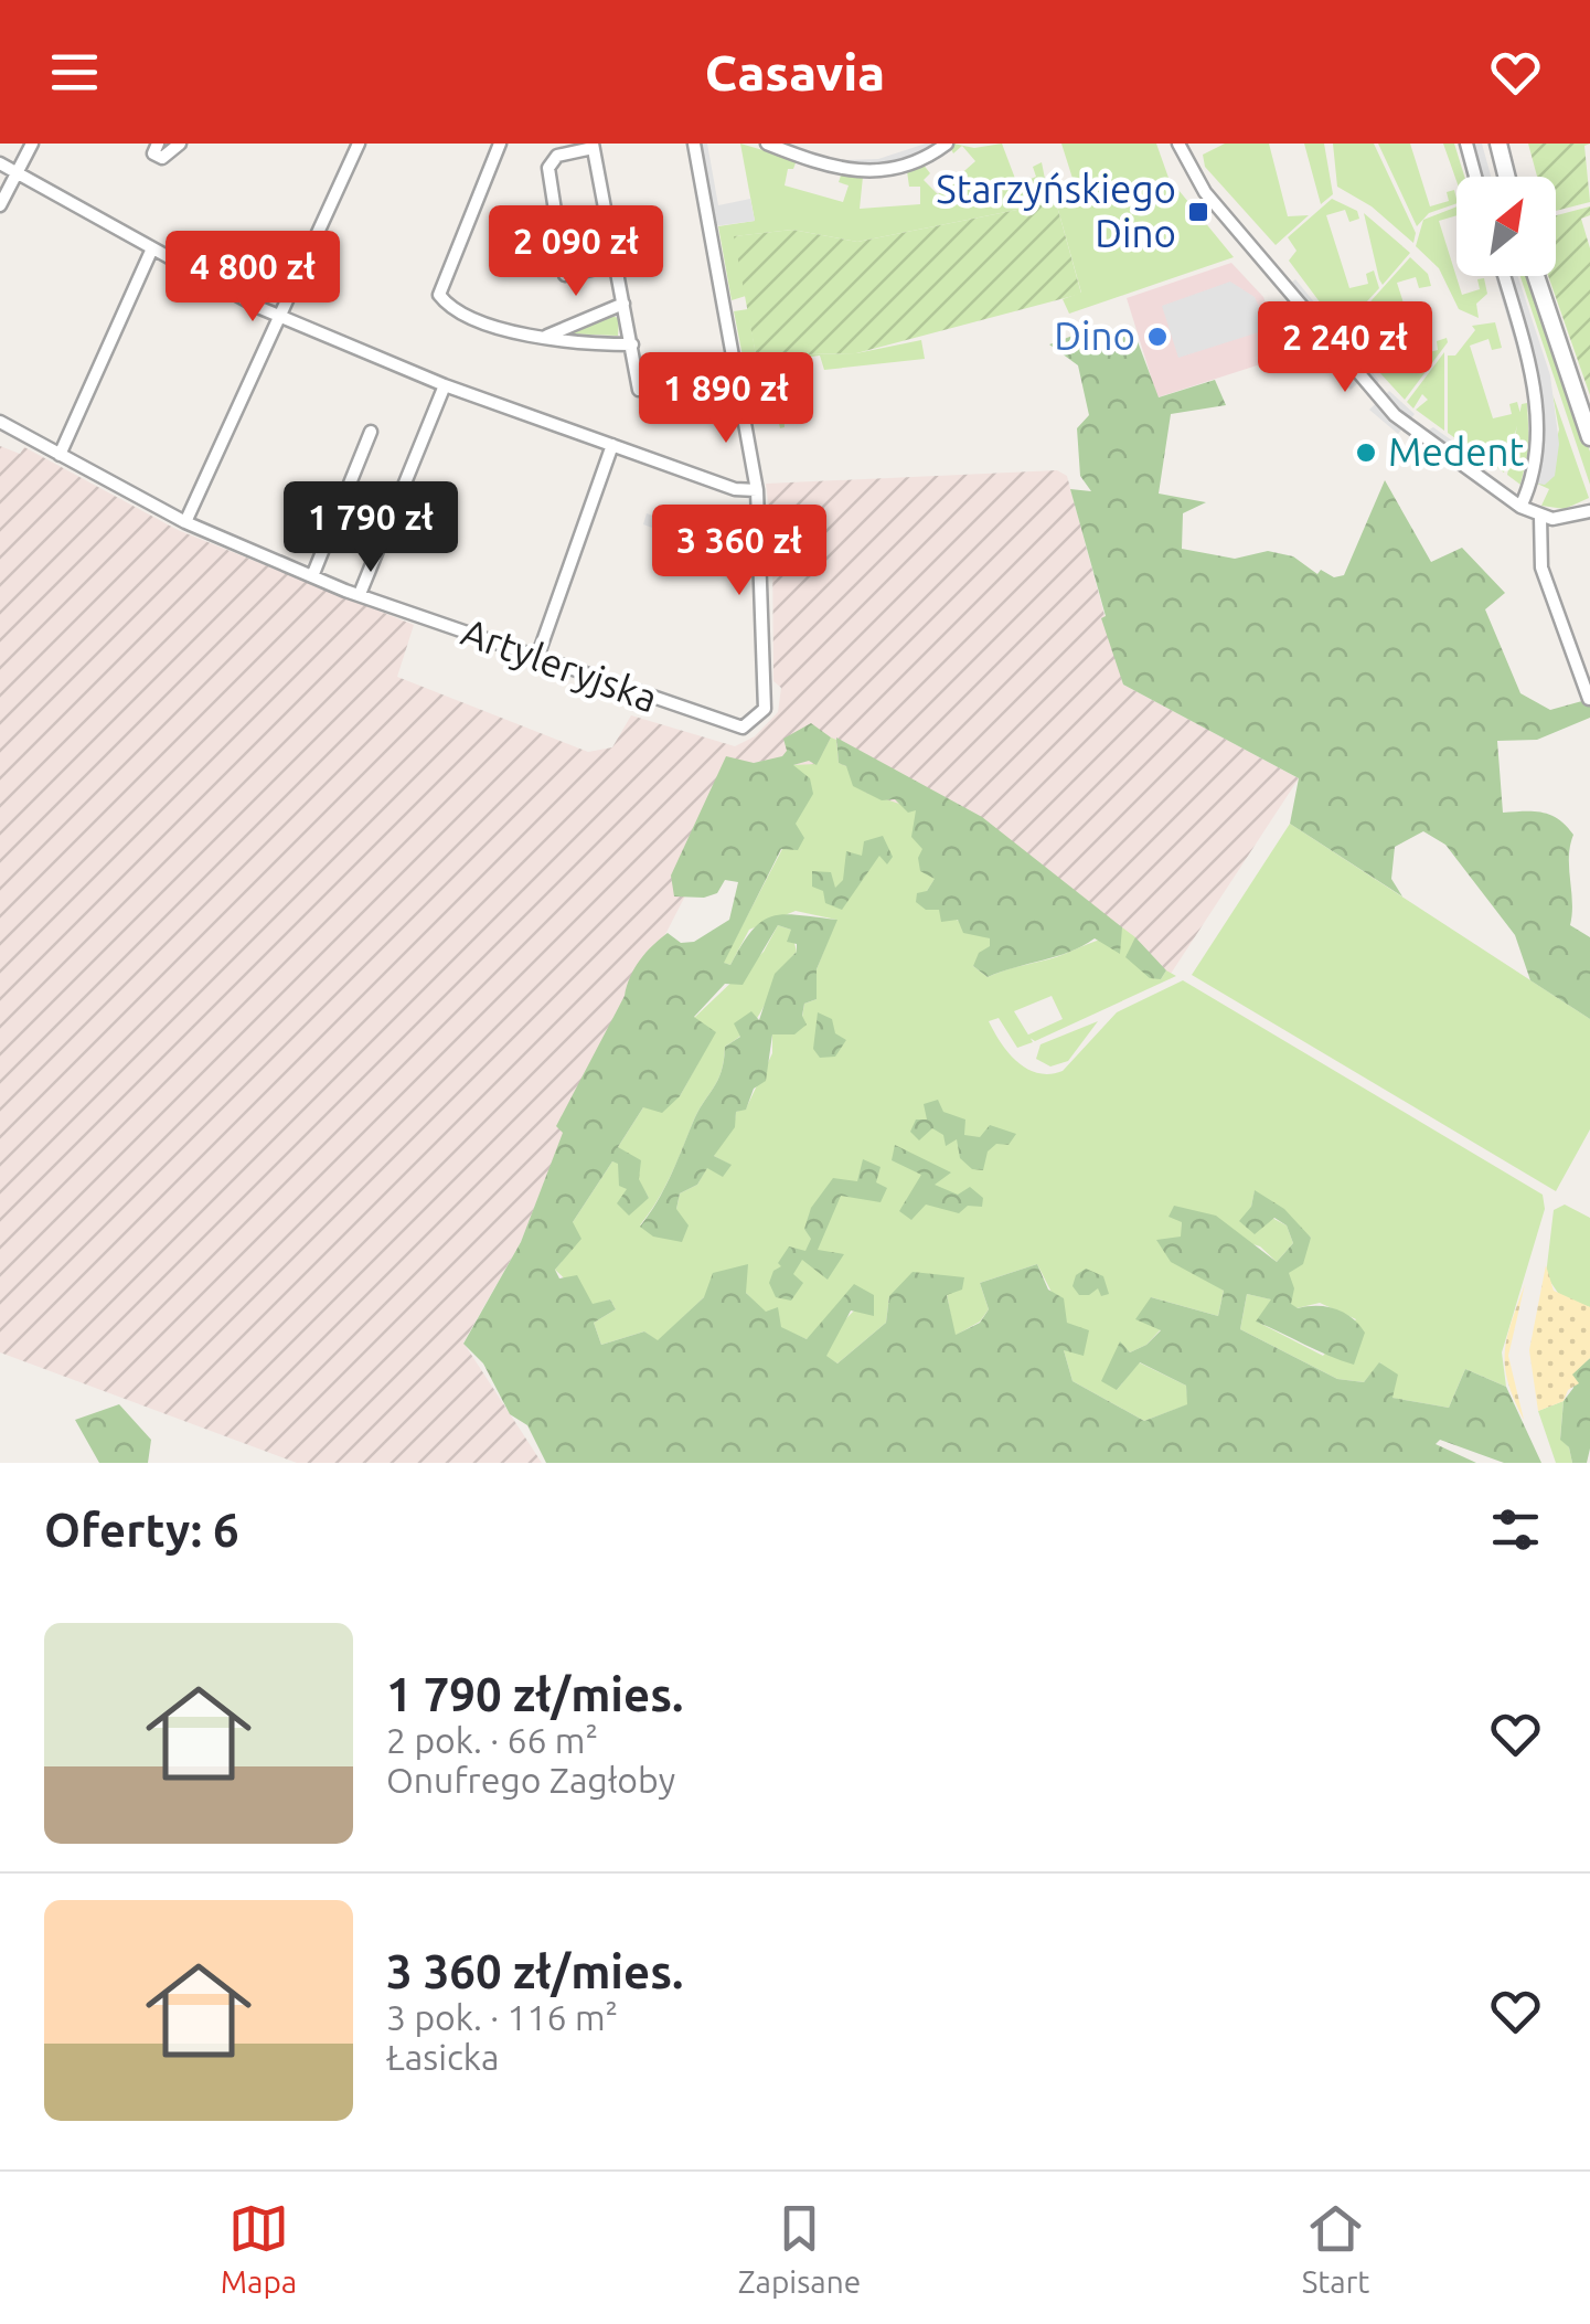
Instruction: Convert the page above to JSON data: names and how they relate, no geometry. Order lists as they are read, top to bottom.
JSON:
{
  "streets": {
    "street": ["Artyleryjska"]
  },
  "places": {
    "transit": ["Starzyńskiego Dino"],
    "other": ["Dino", "Medent"]
  },
  "north": "top right",
  "page": {
    "header": "Casavia",
    "price": [
      "2 090 zł",
      "4 800 zł",
      "2 240 zł",
      "1 890 zł",
      "1 790 zł",
      "3 360 zł"
    ],
    "heading": "Oferty: 6",
    "list": [
      {
        "name": "1 790 zł/mies.",
        "note": "2 pok. · 66 m² · Onufrego Zagłoby"
      },
      {
        "name": "3 360 zł/mies.",
        "note": "3 pok. · 116 m² · Łasicka"
      }
    ],
    "tabs": ["Mapa", "Zapisane", "Start"]
  }
}
